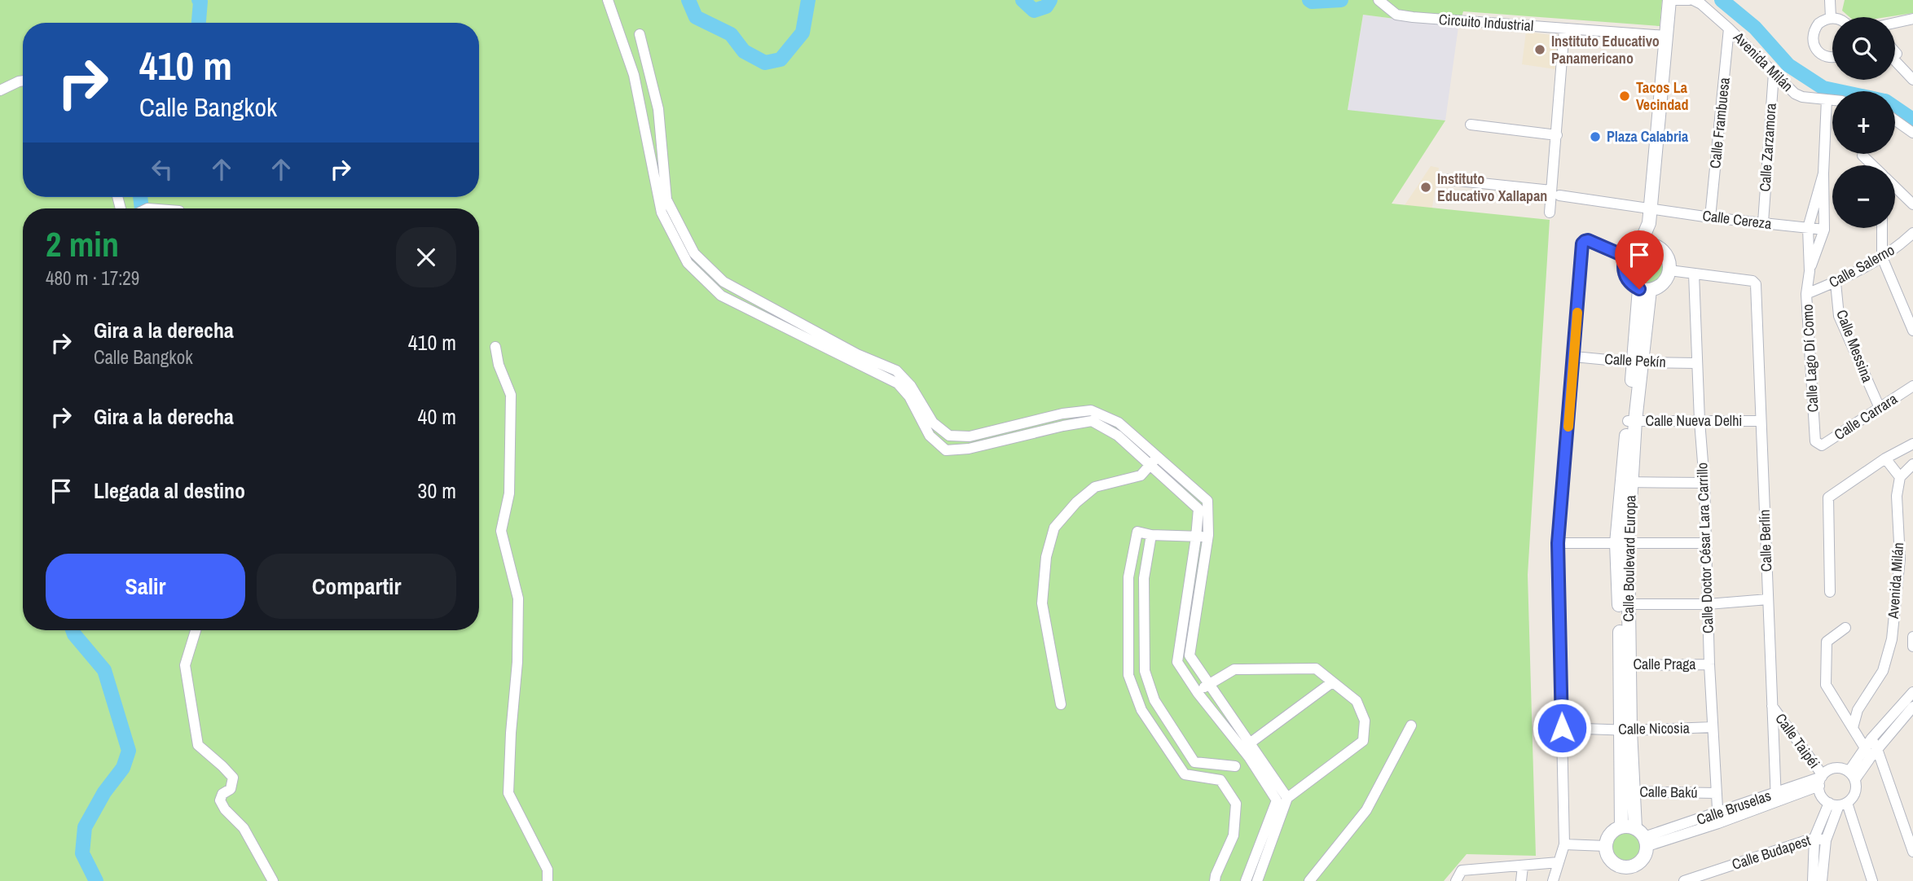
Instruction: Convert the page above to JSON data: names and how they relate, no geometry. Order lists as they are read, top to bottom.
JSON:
{
  "streets": {
    "main road": ["Calle Boulevard Europa"],
    "street": [
      "Circuito Industrial",
      "Avenida Milán",
      "Calle Frambuesa",
      "Calle Zarzamora",
      "Calle Cereza",
      "Calle Salerno",
      "Calle Messina",
      "Calle Lago Dí Como",
      "Calle Pekín",
      "Calle Carrara",
      "Calle Nueva Delhi",
      "Calle Berlín",
      "Calle Doctor César Lara Carrillo",
      "Calle Praga",
      "Calle Nicosia",
      "Calle Taipéi",
      "Calle Bakú",
      "Calle Bruselas",
      "Calle Budapest"
    ]
  },
  "crossings": [
    ["Avenida Milán", "Calle Frambuesa"],
    ["Avenida Milán", "Calle Zarzamora"],
    ["Calle Frambuesa", "Calle Cereza"],
    ["Calle Zarzamora", "Calle Cereza"],
    ["Calle Cereza", "Calle Lago Dí Como"],
    ["Calle Salerno", "Calle Messina"],
    ["Calle Salerno", "Calle Lago Dí Como"],
    ["Calle Messina", "Calle Carrara"],
    ["Calle Lago Dí Como", "Calle Carrara"],
    ["Calle Pekín", "Calle Doctor César Lara Carrillo"],
    ["Calle Pekín", "Calle Boulevard Europa"],
    ["Calle Nueva Delhi", "Calle Berlín"],
    ["Calle Nueva Delhi", "Calle Doctor César Lara Carrillo"],
    ["Calle Nueva Delhi", "Calle Boulevard Europa"],
    ["Calle Berlín", "Calle Doctor César Lara Carrillo"],
    ["Calle Berlín", "Calle Taipéi"],
    ["Calle Berlín", "Calle Bruselas"],
    ["Calle Doctor César Lara Carrillo", "Calle Praga"],
    ["Calle Doctor César Lara Carrillo", "Calle Nicosia"],
    ["Calle Doctor César Lara Carrillo", "Calle Bakú"],
    ["Calle Doctor César Lara Carrillo", "Calle Bruselas"],
    ["Calle Boulevard Europa", "Calle Praga"],
    ["Calle Boulevard Europa", "Calle Nicosia"],
    ["Calle Boulevard Europa", "Calle Bakú"],
    ["Calle Boulevard Europa", "Calle Bruselas"],
    ["Calle Taipéi", "Calle Bruselas"]
  ],
  "places": [
    "Instituto Educativo Panamericano",
    "Tacos La Vecindad",
    "Plaza Calabria",
    "Instituto Educativo Xallapan"
  ],
  "page": {
    "map_buttons": ["+", "−"],
    "turn": ["410 m", "Calle Bangkok"],
    "heading": ["2 min", "480 m · 17:29"],
    "list": [
      {
        "name": "Gira a la derecha",
        "note": "Calle Bangkok",
        "value": "410 m"
      },
      {
        "name": "Gira a la derecha",
        "value": "40 m"
      },
      {
        "name": "Llegada al destino",
        "value": "30 m"
      }
    ],
    "buttons": ["Salir", "Compartir"]
  }
}
